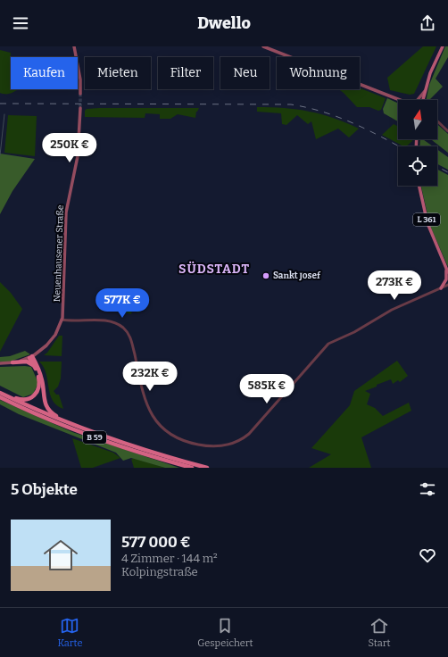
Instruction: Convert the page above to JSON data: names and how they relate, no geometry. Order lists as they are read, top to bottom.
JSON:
{
  "streets": {
    "highway": ["B 59"],
    "main road": ["L 361", "Neuenhausener Straße"]
  },
  "districts": ["SÜDSTADT"],
  "places": ["Sankt Josef"],
  "north": "top",
  "page": {
    "header": "Dwello",
    "chip": [
      "Kaufen",
      "Mieten",
      "Filter",
      "Neu",
      "Wohnung"
    ],
    "price": [
      "250K €",
      "273K €",
      "577K €",
      "232K €",
      "585K €"
    ],
    "heading": "5 Objekte",
    "list": [
      {
        "name": "577 000 €",
        "note": "4 Zimmer · 144 m² · Kolpingstraße"
      }
    ],
    "tabs": ["Karte", "Gespeichert", "Start"]
  }
}
